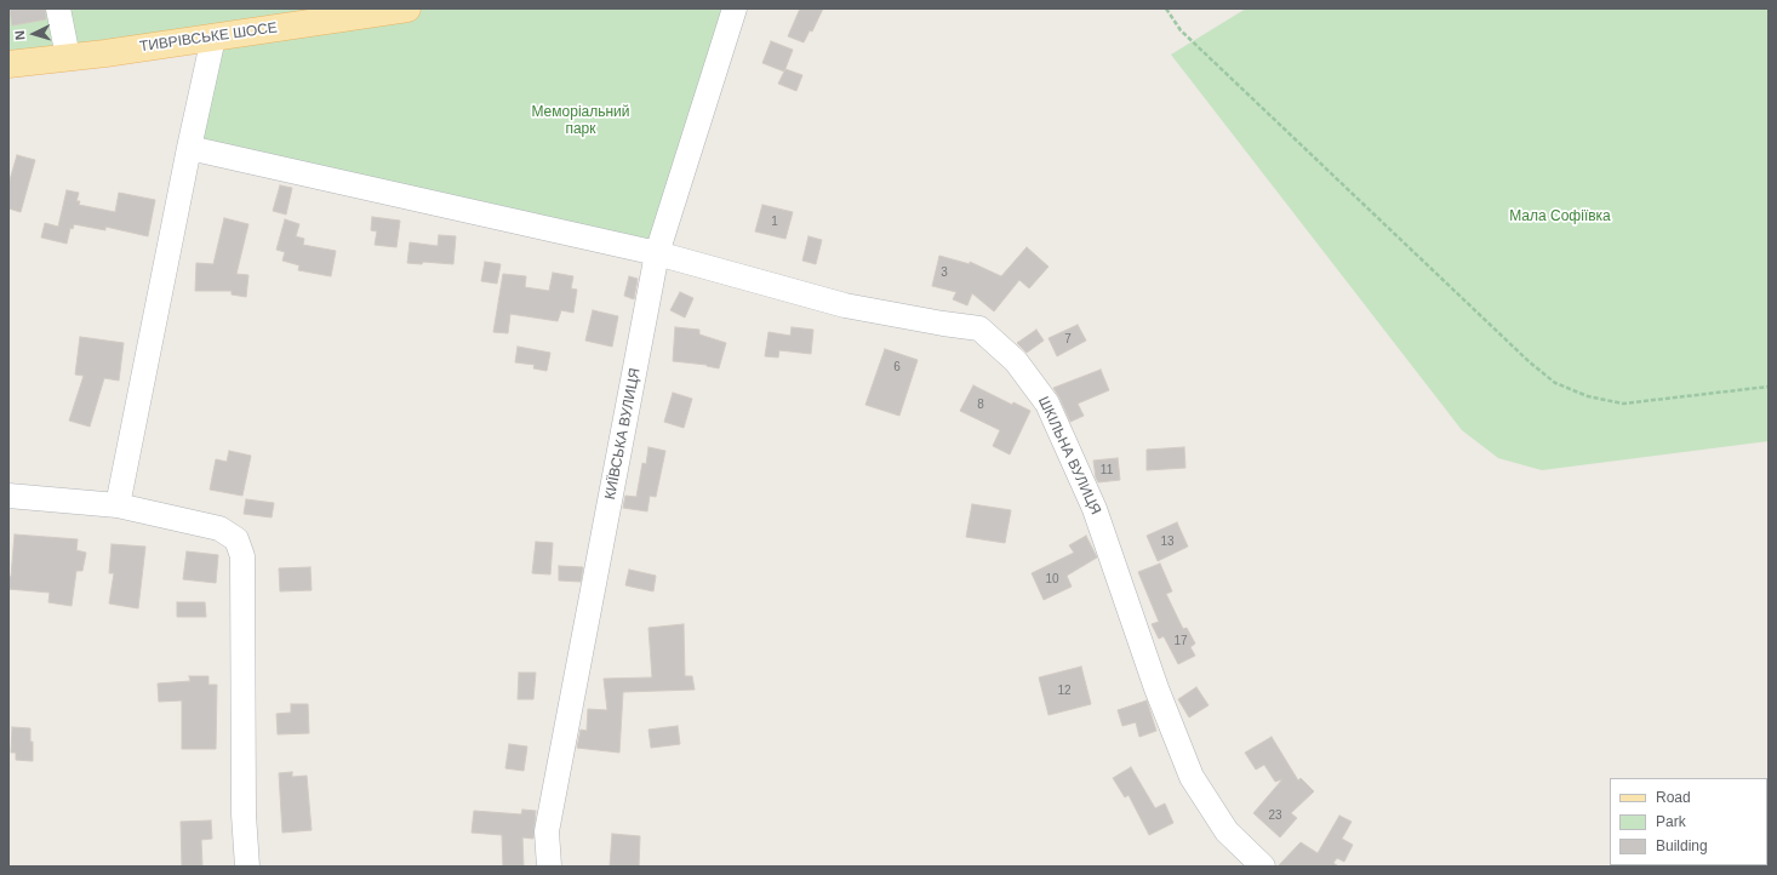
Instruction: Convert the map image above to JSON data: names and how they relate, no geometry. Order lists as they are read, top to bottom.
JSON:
{
  "streets": {
    "main road": ["ТИВРІВСЬКЕ ШОСЕ"],
    "street": ["КИЇВСЬКА ВУЛИЦЯ", "ШКІЛЬНА ВУЛИЦЯ"]
  },
  "crossings": [
    ["КИЇВСЬКА ВУЛИЦЯ", "ШКІЛЬНА ВУЛИЦЯ"]
  ],
  "parks": ["Меморіальний парк", "Мала Софіївка"],
  "house_numbers": [
    "1",
    "3",
    "7",
    "6",
    "8",
    "11",
    "13",
    "10",
    "17",
    "12",
    "23"
  ],
  "legend": ["Road", "Park", "Building"],
  "north": "left"
}
